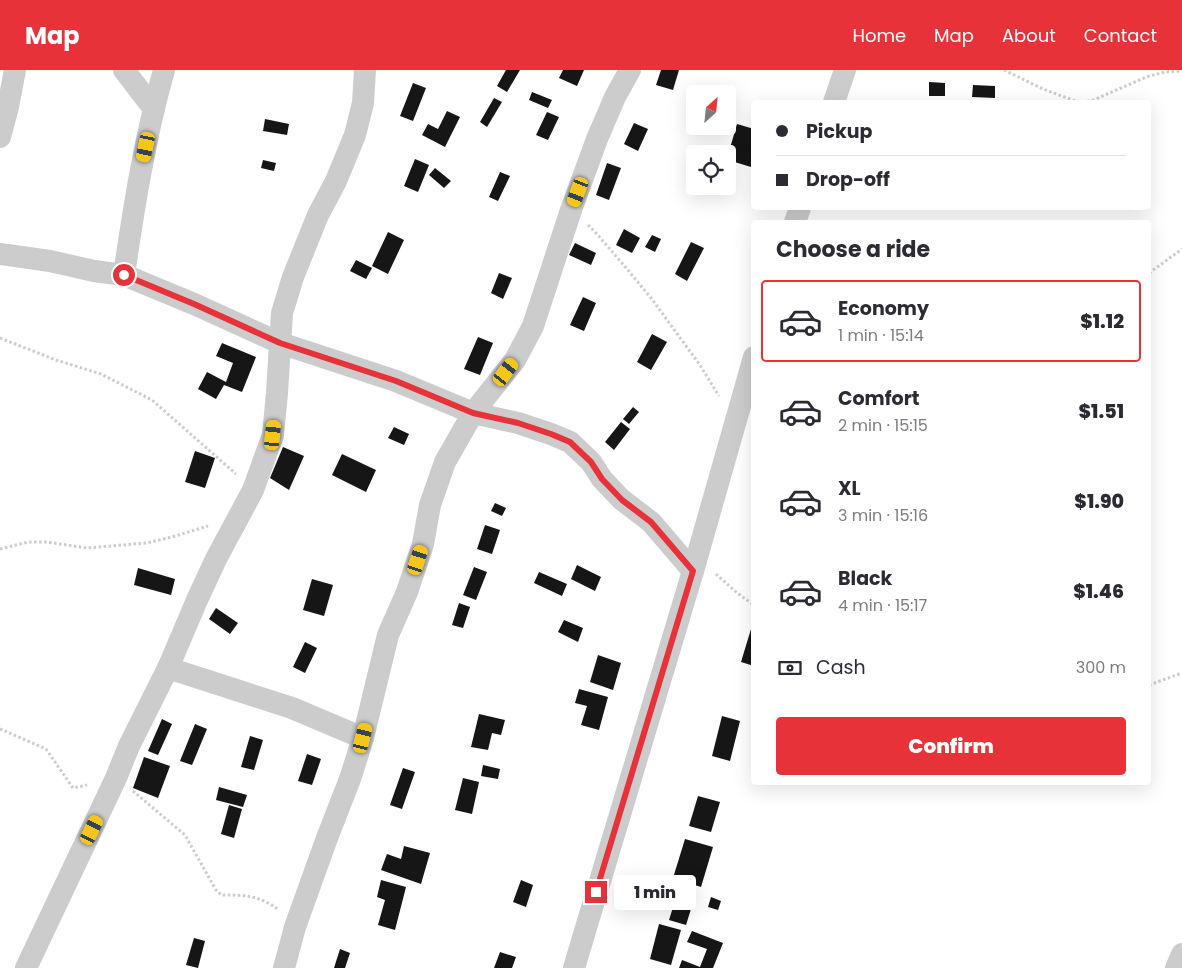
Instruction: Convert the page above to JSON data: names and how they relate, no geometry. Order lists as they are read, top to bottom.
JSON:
{
  "north": "top right",
  "page": {
    "header": "Map",
    "nav": [
      "Home",
      "Map",
      "About",
      "Contact"
    ],
    "banner": ["Pickup", "Drop-off"],
    "heading": "Choose a ride",
    "list": [
      {
        "name": "Economy",
        "note": "1 min · 15:14",
        "value": "$1.12"
      },
      {
        "name": "Comfort",
        "note": "2 min · 15:15",
        "value": "$1.51"
      },
      {
        "name": "XL",
        "note": "3 min · 15:16",
        "value": "$1.90"
      },
      {
        "name": "Black",
        "note": "4 min · 15:17",
        "value": "$1.46"
      }
    ],
    "pay": ["Cash", "300 m"],
    "buttons": "Confirm",
    "bubble": "1 min"
  }
}
